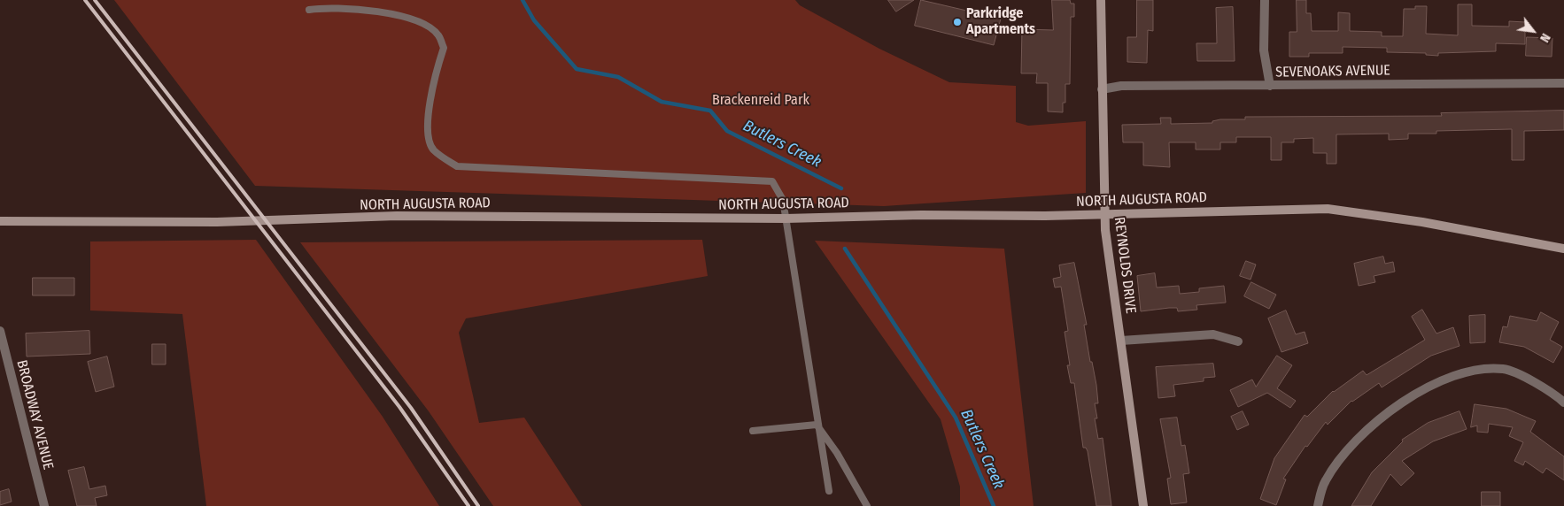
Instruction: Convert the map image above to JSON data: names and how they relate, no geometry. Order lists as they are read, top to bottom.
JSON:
{
  "streets": {
    "main road": ["NORTH AUGUSTA ROAD", "REYNOLDS DRIVE"],
    "street": ["SEVENOAKS AVENUE", "BROADWAY AVENUE"]
  },
  "crossings": [
    ["SEVENOAKS AVENUE", "REYNOLDS DRIVE"],
    ["NORTH AUGUSTA ROAD", "REYNOLDS DRIVE"]
  ],
  "water": ["Butlers Creek"],
  "parks": ["Brackenreid Park"],
  "places": ["Parkridge Apartments"],
  "north": "bottom right"
}
